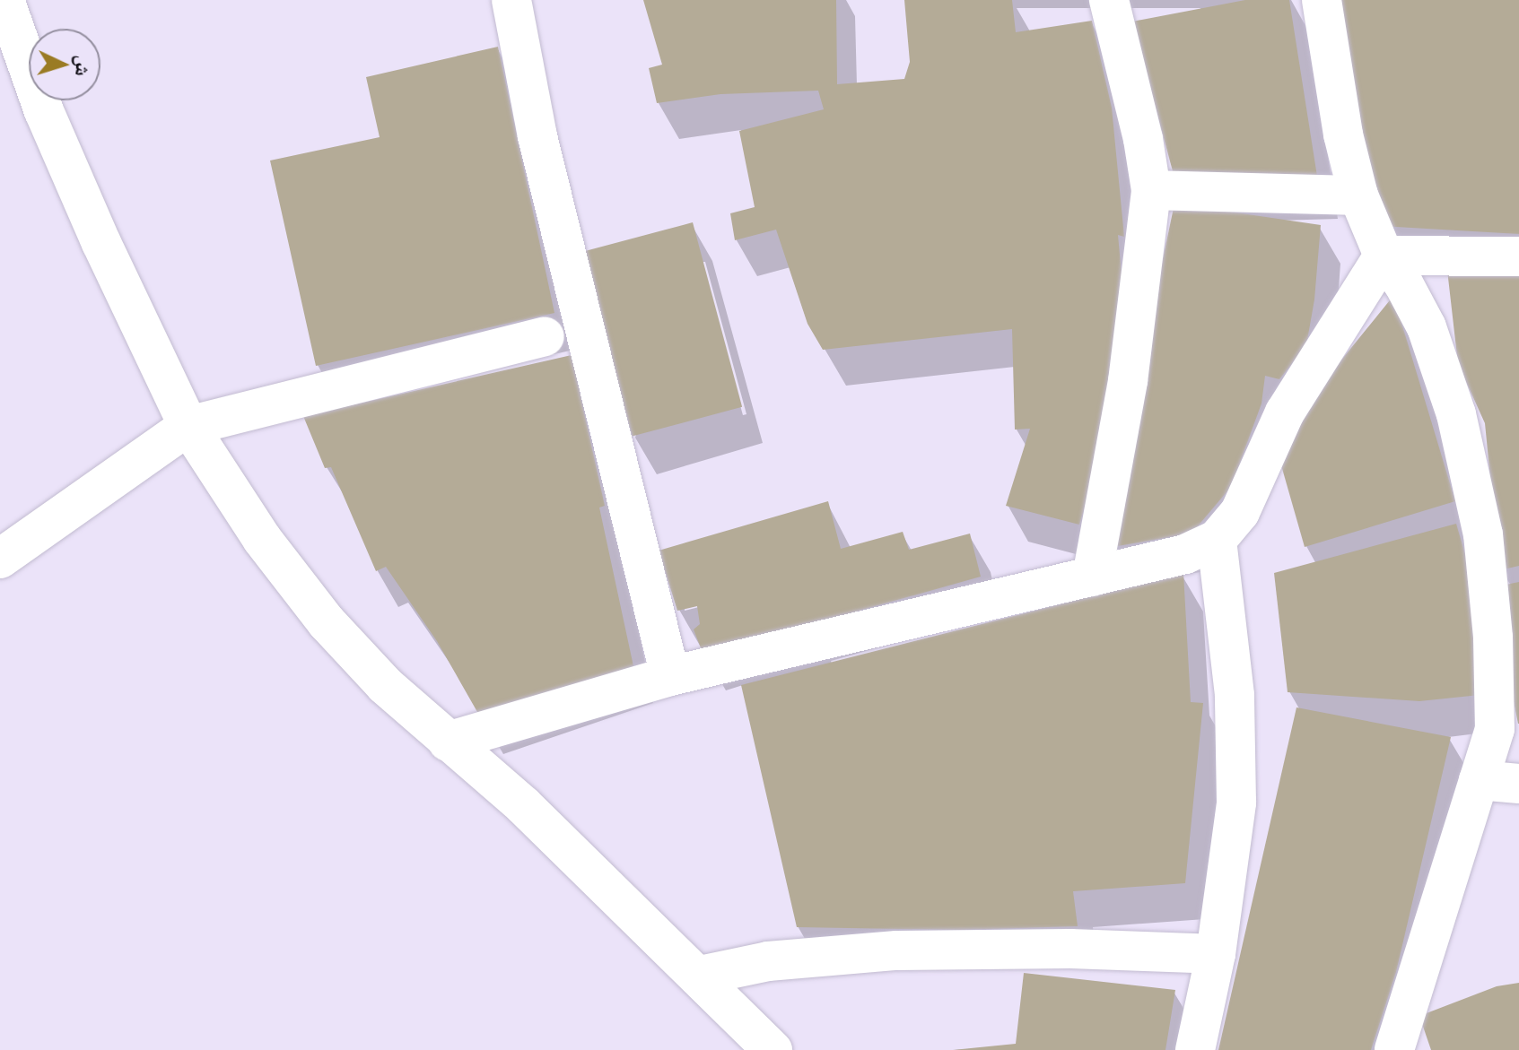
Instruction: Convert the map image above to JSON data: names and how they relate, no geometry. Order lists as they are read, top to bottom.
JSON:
{
  "north": "right"
}
